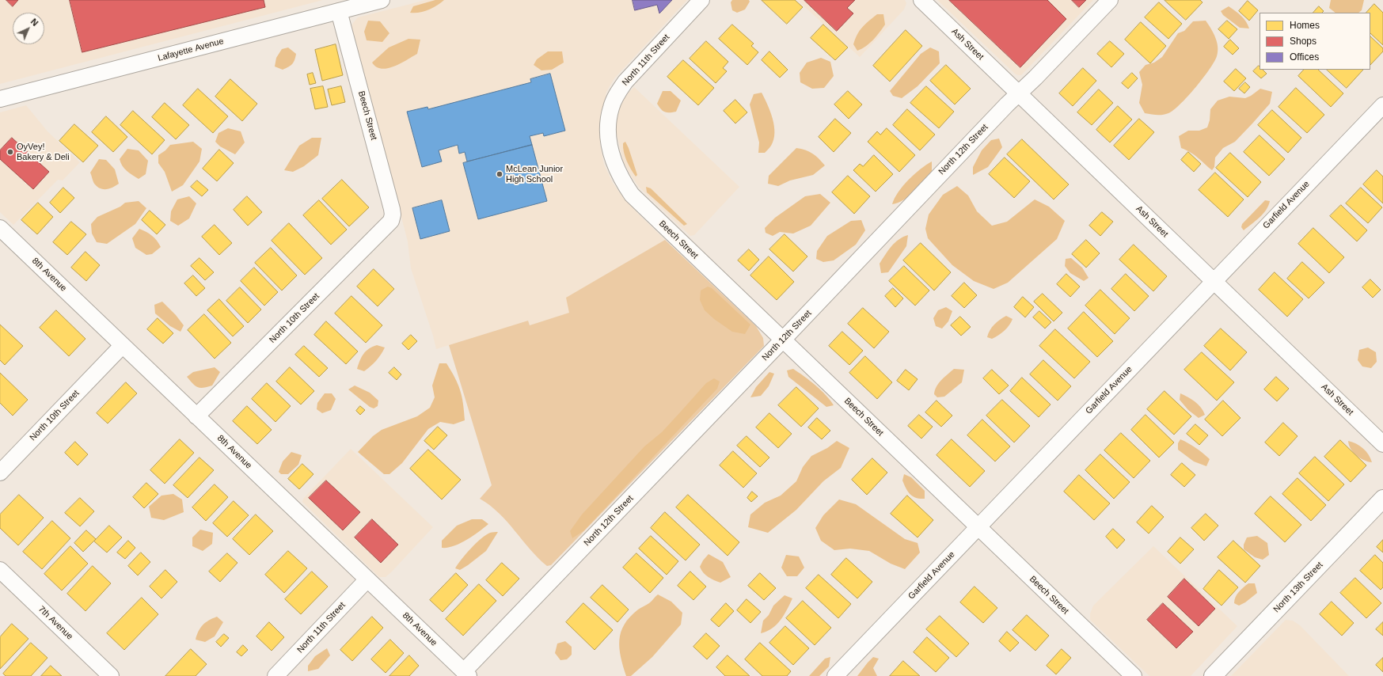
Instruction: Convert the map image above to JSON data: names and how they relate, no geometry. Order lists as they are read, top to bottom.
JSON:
{
  "streets": {
    "main road": ["North 13th Street"],
    "street": [
      "Ash Street",
      "Lafayette Avenue",
      "North 11th Street",
      "Beech Street",
      "North 12th Street",
      "Garfield Avenue",
      "8th Avenue",
      "North 10th Street",
      "7th Avenue"
    ]
  },
  "crossings": [
    ["Ash Street", "North 12th Street"],
    ["Ash Street", "Garfield Avenue"],
    ["Lafayette Avenue", "Beech Street"],
    ["North 11th Street", "Beech Street"],
    ["North 11th Street", "8th Avenue"],
    ["Beech Street", "North 12th Street"],
    ["Beech Street", "Garfield Avenue"],
    ["Beech Street", "North 10th Street"],
    ["North 12th Street", "8th Avenue"],
    ["8th Avenue", "North 10th Street"]
  ],
  "places": ["OyVey! Bakery & Deli", "McLean Junior High School"],
  "legend": ["Homes", "Shops", "Offices"],
  "north": "top right"
}
